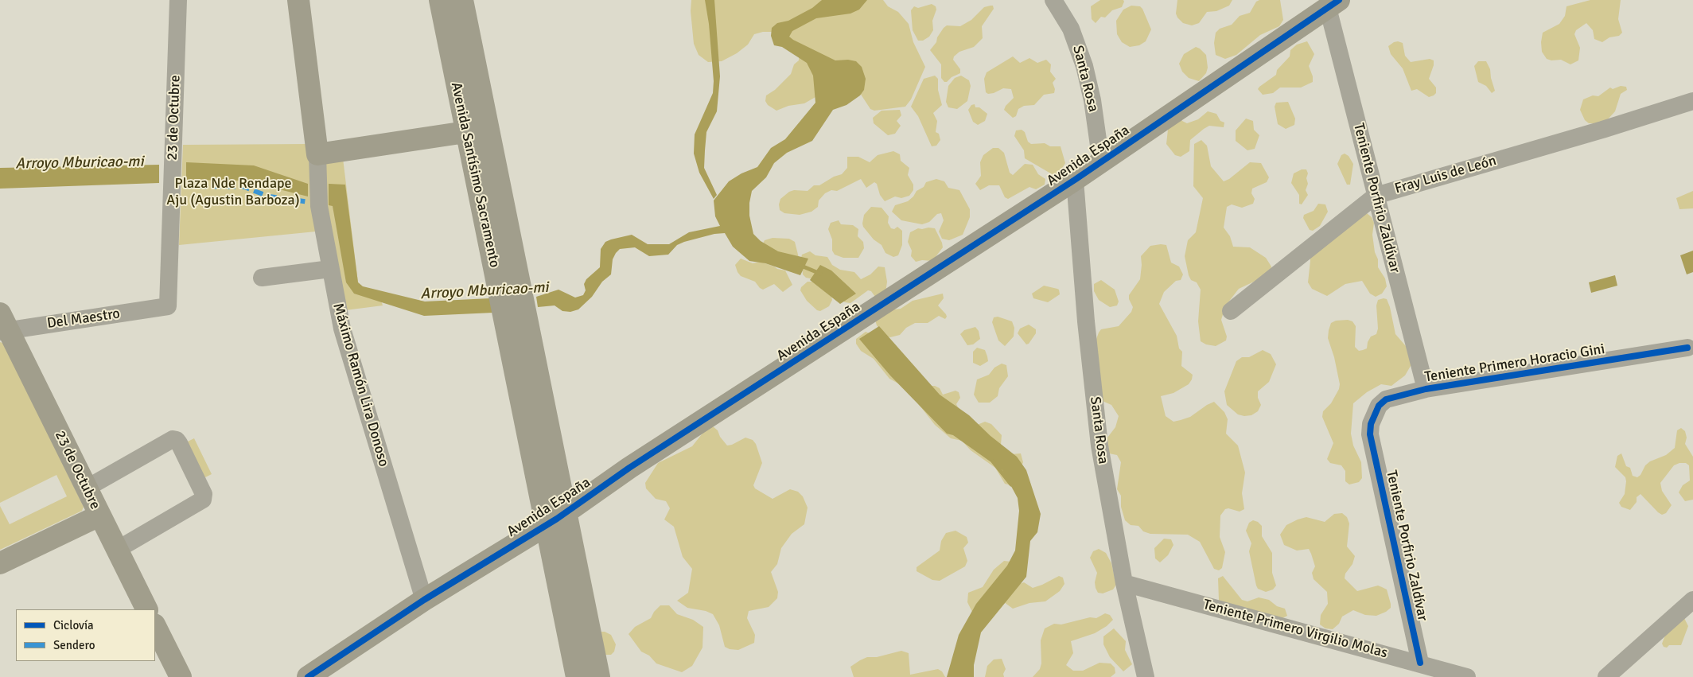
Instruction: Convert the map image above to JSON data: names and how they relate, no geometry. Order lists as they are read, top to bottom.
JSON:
{
  "streets": {
    "main road": [
      "23 de Octubre",
      "Avenida España",
      "Avenida Santísimo Sacramento",
      "Máximo Ramón Lira Donoso"
    ],
    "street": [
      "Santa Rosa",
      "Fray Luis de León",
      "Teniente Porfirio Zaldívar",
      "Del Maestro",
      "Teniente Primero Horacio Gini",
      "Teniente Primero Virgilio Molas"
    ]
  },
  "crossings": [
    ["Santa Rosa", "Avenida España"],
    ["Santa Rosa", "Teniente Primero Virgilio Molas"],
    ["23 de Octubre", "Del Maestro"],
    ["Avenida España", "Avenida Santísimo Sacramento"],
    ["Avenida España", "Teniente Porfirio Zaldívar"],
    ["Avenida España", "Máximo Ramón Lira Donoso"],
    ["Fray Luis de León", "Teniente Porfirio Zaldívar"],
    ["Teniente Porfirio Zaldívar", "Teniente Primero Horacio Gini"],
    ["Teniente Porfirio Zaldívar", "Teniente Primero Virgilio Molas"]
  ],
  "water": ["Arroyo Mburicao-mi"],
  "parks": ["Plaza Nde Rendape Aju (Agustin Barboza)"],
  "legend": ["Ciclovía", "Sendero"]
}
